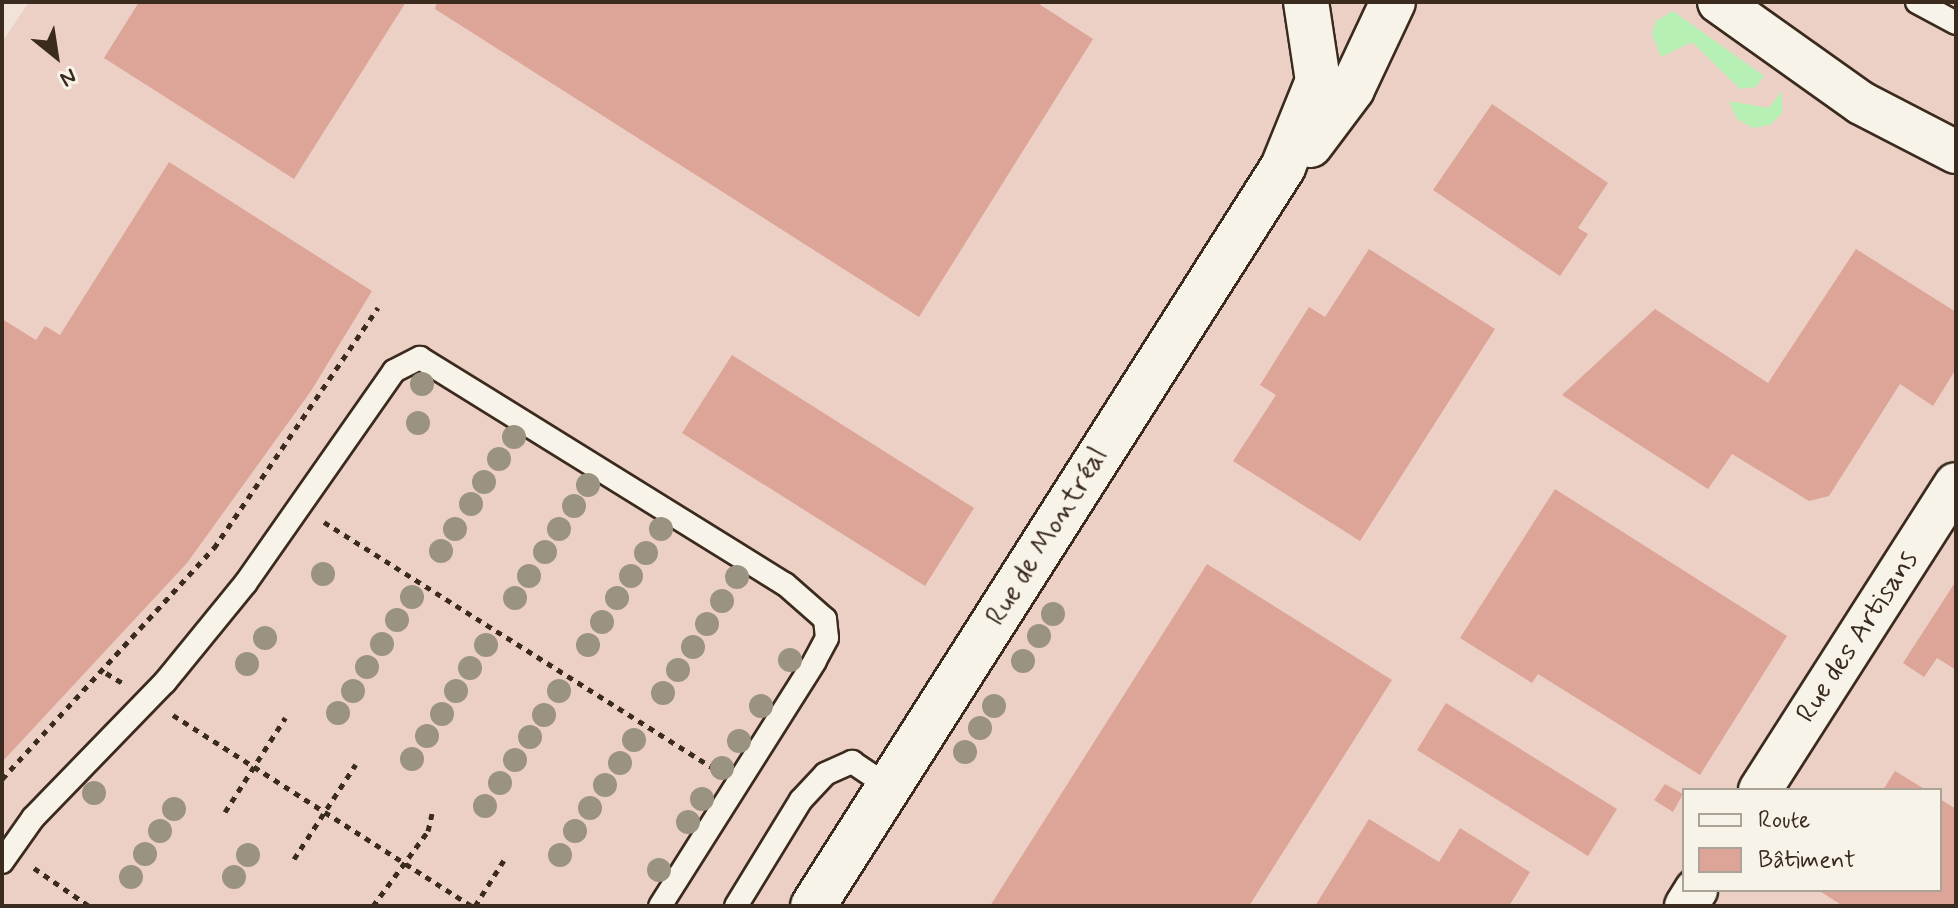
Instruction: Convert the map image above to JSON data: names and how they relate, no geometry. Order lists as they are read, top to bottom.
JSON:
{
  "streets": {
    "street": ["Rue de Montréal", "Rue des Artisans"]
  },
  "legend": ["Route", "Bâtiment"],
  "north": "bottom right"
}
